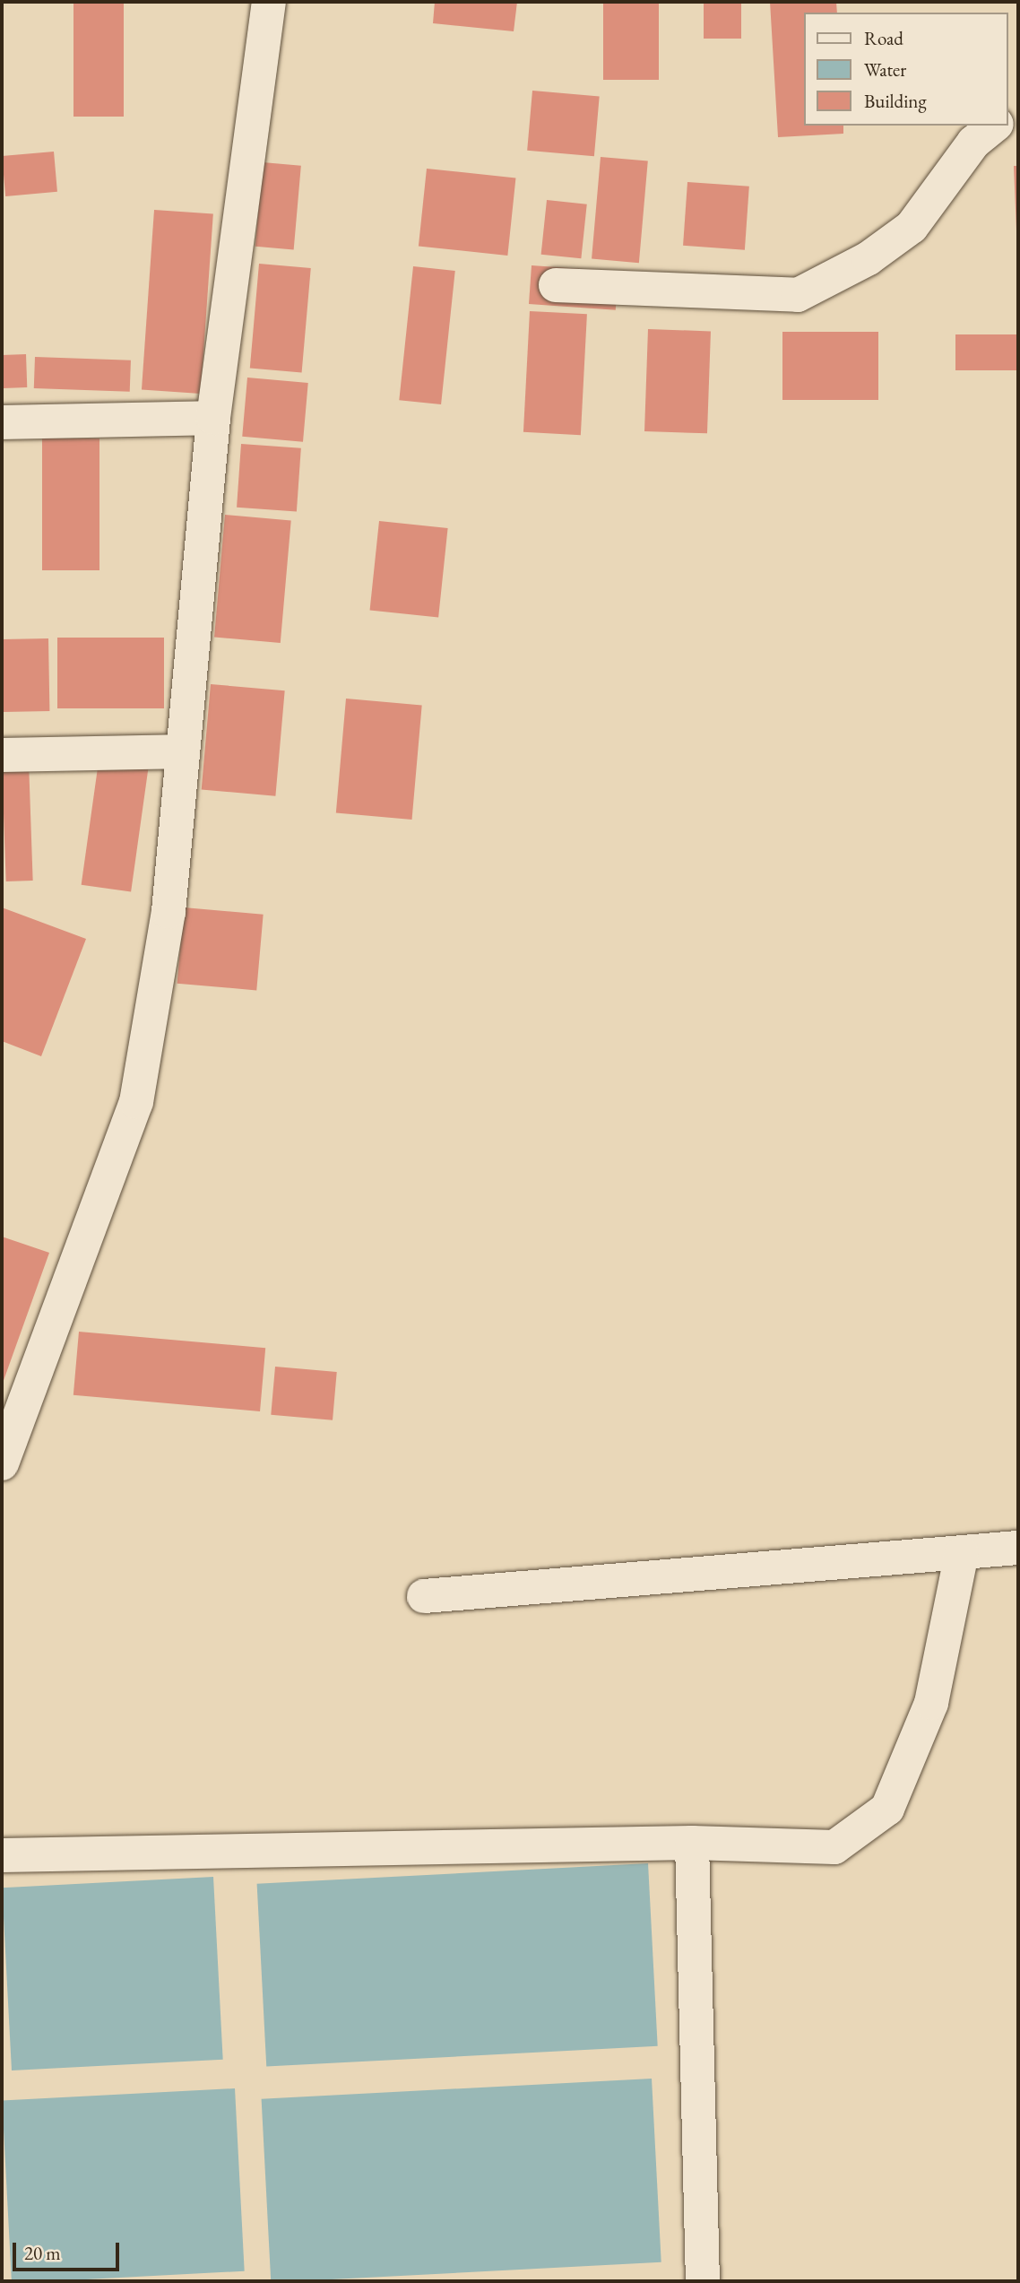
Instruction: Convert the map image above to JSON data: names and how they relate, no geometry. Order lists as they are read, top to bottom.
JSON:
{
  "legend": ["Road", "Water", "Building"],
  "scale_bar": "20 m"
}
